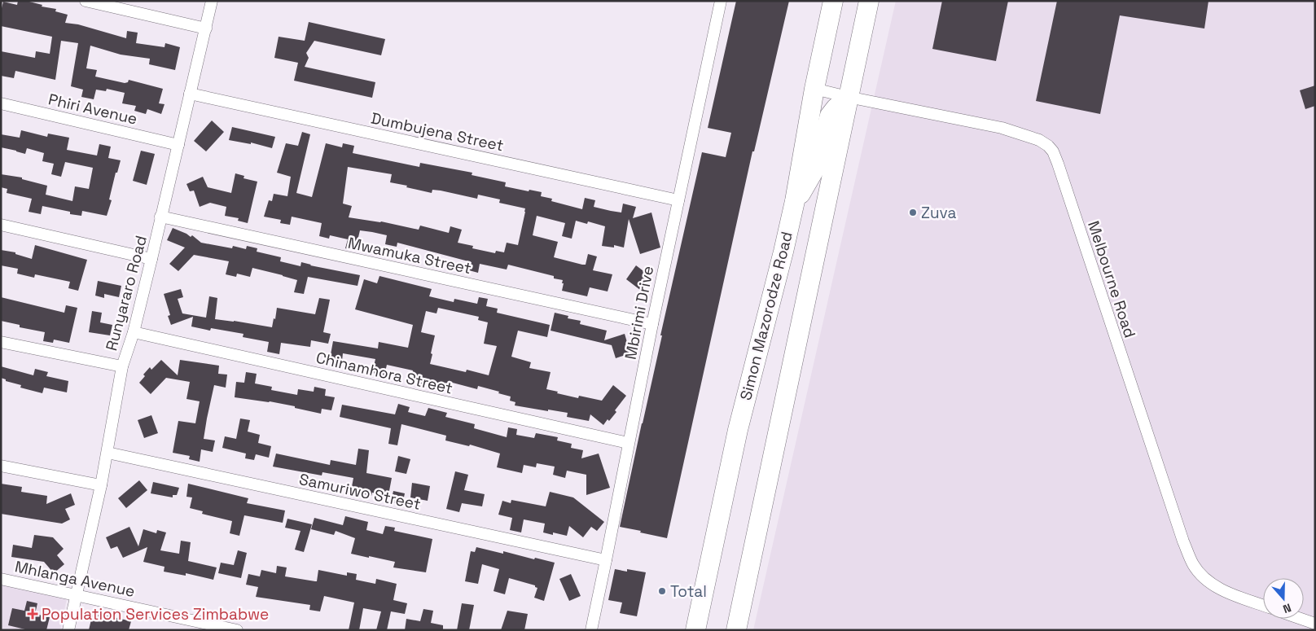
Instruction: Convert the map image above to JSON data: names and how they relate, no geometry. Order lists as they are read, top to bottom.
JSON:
{
  "streets": {
    "highway": ["Simon Mazorodze Road"],
    "street": [
      "Phiri Avenue",
      "Dumbujena Street",
      "Mwamuka Street",
      "Melbourne Road",
      "Runyararo Road",
      "Mbirimi Drive",
      "Chinamhora Street",
      "Samuriwo Street",
      "Mhlanga Avenue"
    ]
  },
  "crossings": [
    ["Phiri Avenue", "Runyararo Road"],
    ["Dumbujena Street", "Runyararo Road"],
    ["Dumbujena Street", "Mbirimi Drive"],
    ["Mwamuka Street", "Runyararo Road"],
    ["Mwamuka Street", "Mbirimi Drive"],
    ["Melbourne Road", "Simon Mazorodze Road"],
    ["Runyararo Road", "Chinamhora Street"],
    ["Runyararo Road", "Samuriwo Street"],
    ["Runyararo Road", "Mhlanga Avenue"],
    ["Mbirimi Drive", "Chinamhora Street"],
    ["Mbirimi Drive", "Samuriwo Street"]
  ],
  "places": {
    "other": ["Zuva", "Total"],
    "health": ["Population Services Zimbabwe"]
  },
  "north": "bottom"
}
